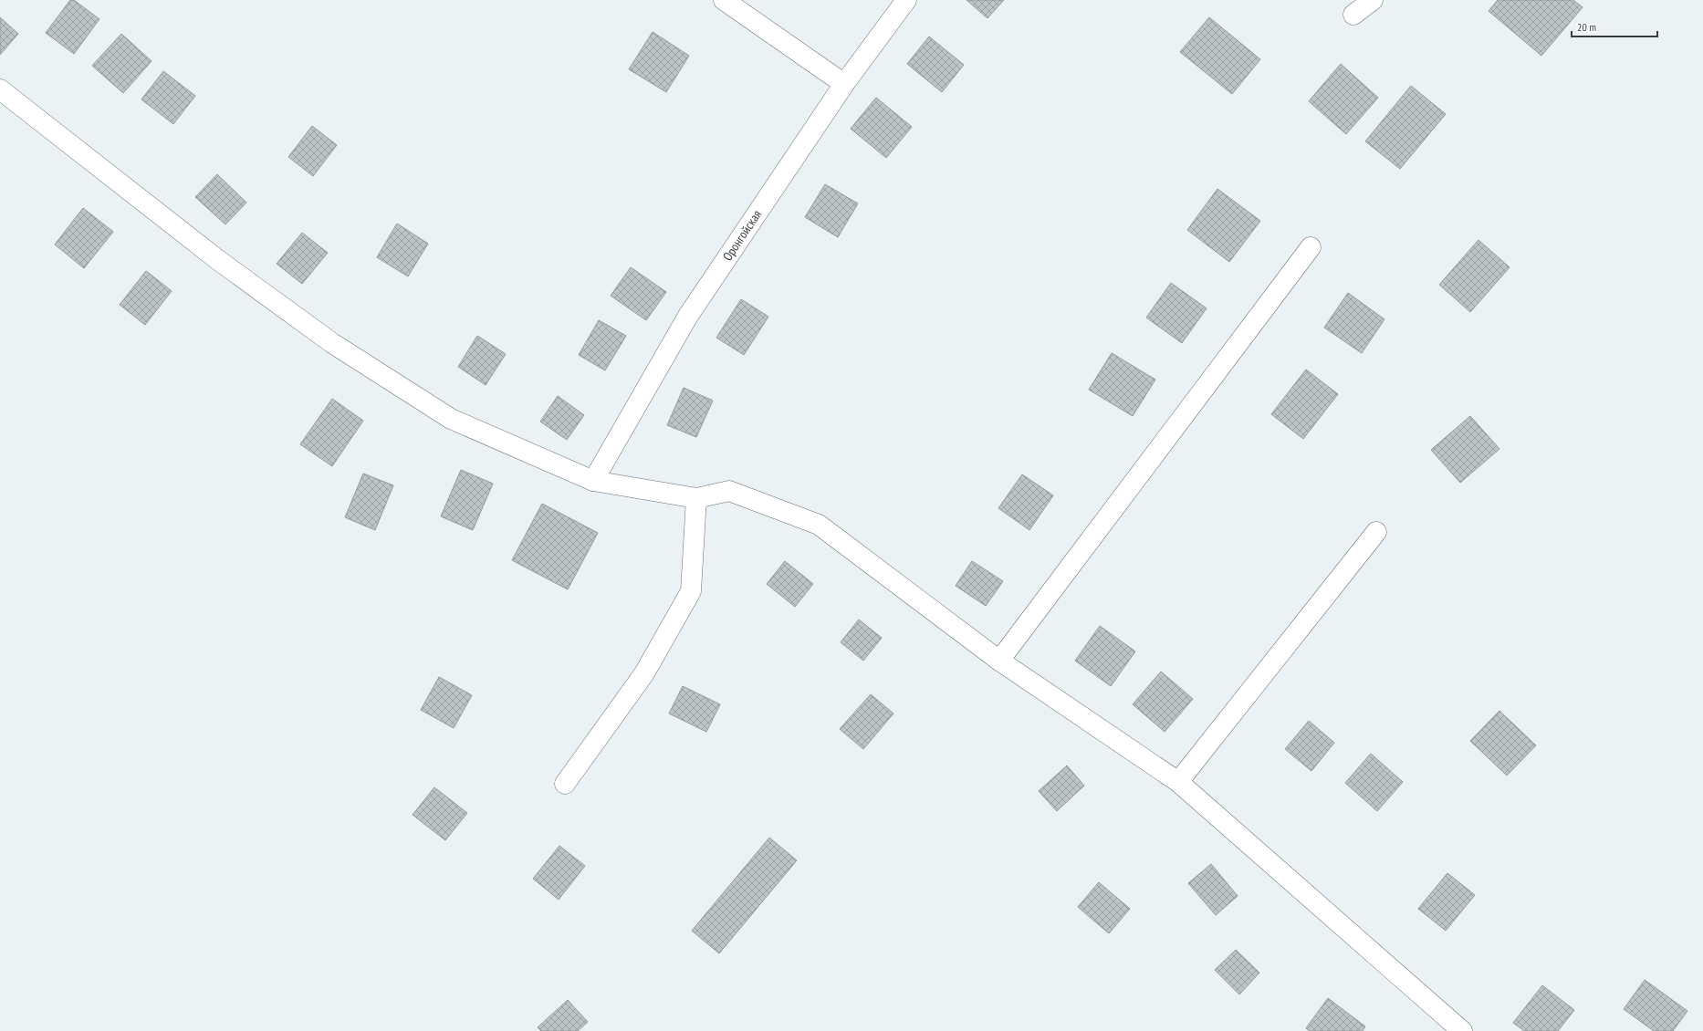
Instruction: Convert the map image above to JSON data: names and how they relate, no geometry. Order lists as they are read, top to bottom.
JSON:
{
  "streets": {
    "street": ["Оронгойская"]
  },
  "scale_bar": "20 m"
}
